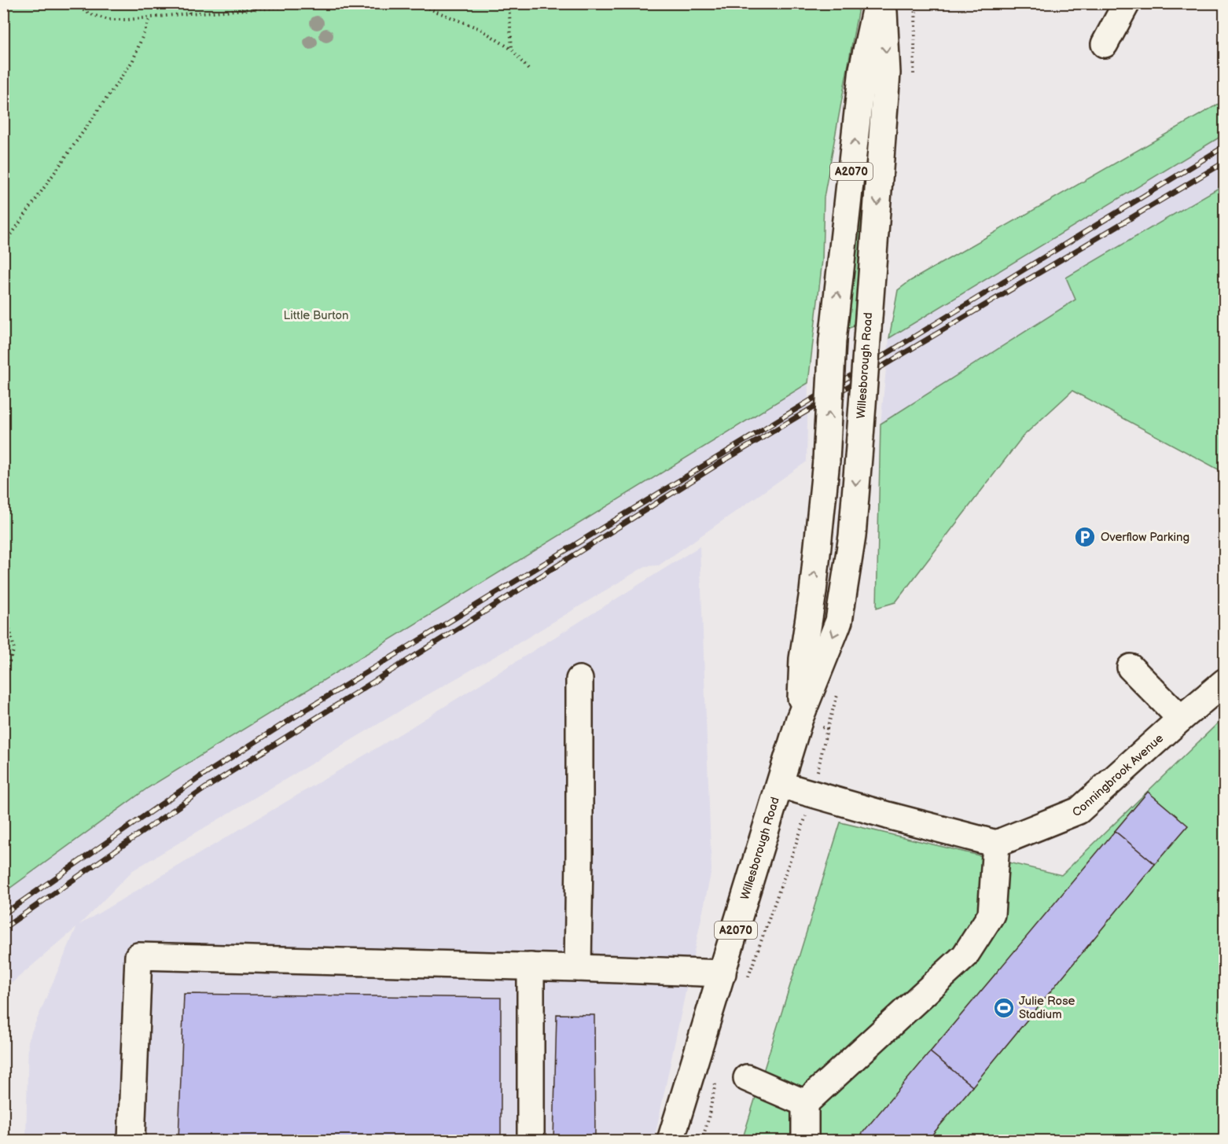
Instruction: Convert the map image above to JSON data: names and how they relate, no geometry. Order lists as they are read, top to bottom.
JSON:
{
  "streets": {
    "main road": ["A2070", "Willesborough Road", "Conningbrook Avenue"]
  },
  "parks": ["Little Burton"],
  "places": {
    "parking": ["Overflow Parking"],
    "sports": ["Julie Rose Stadium"]
  }
}
